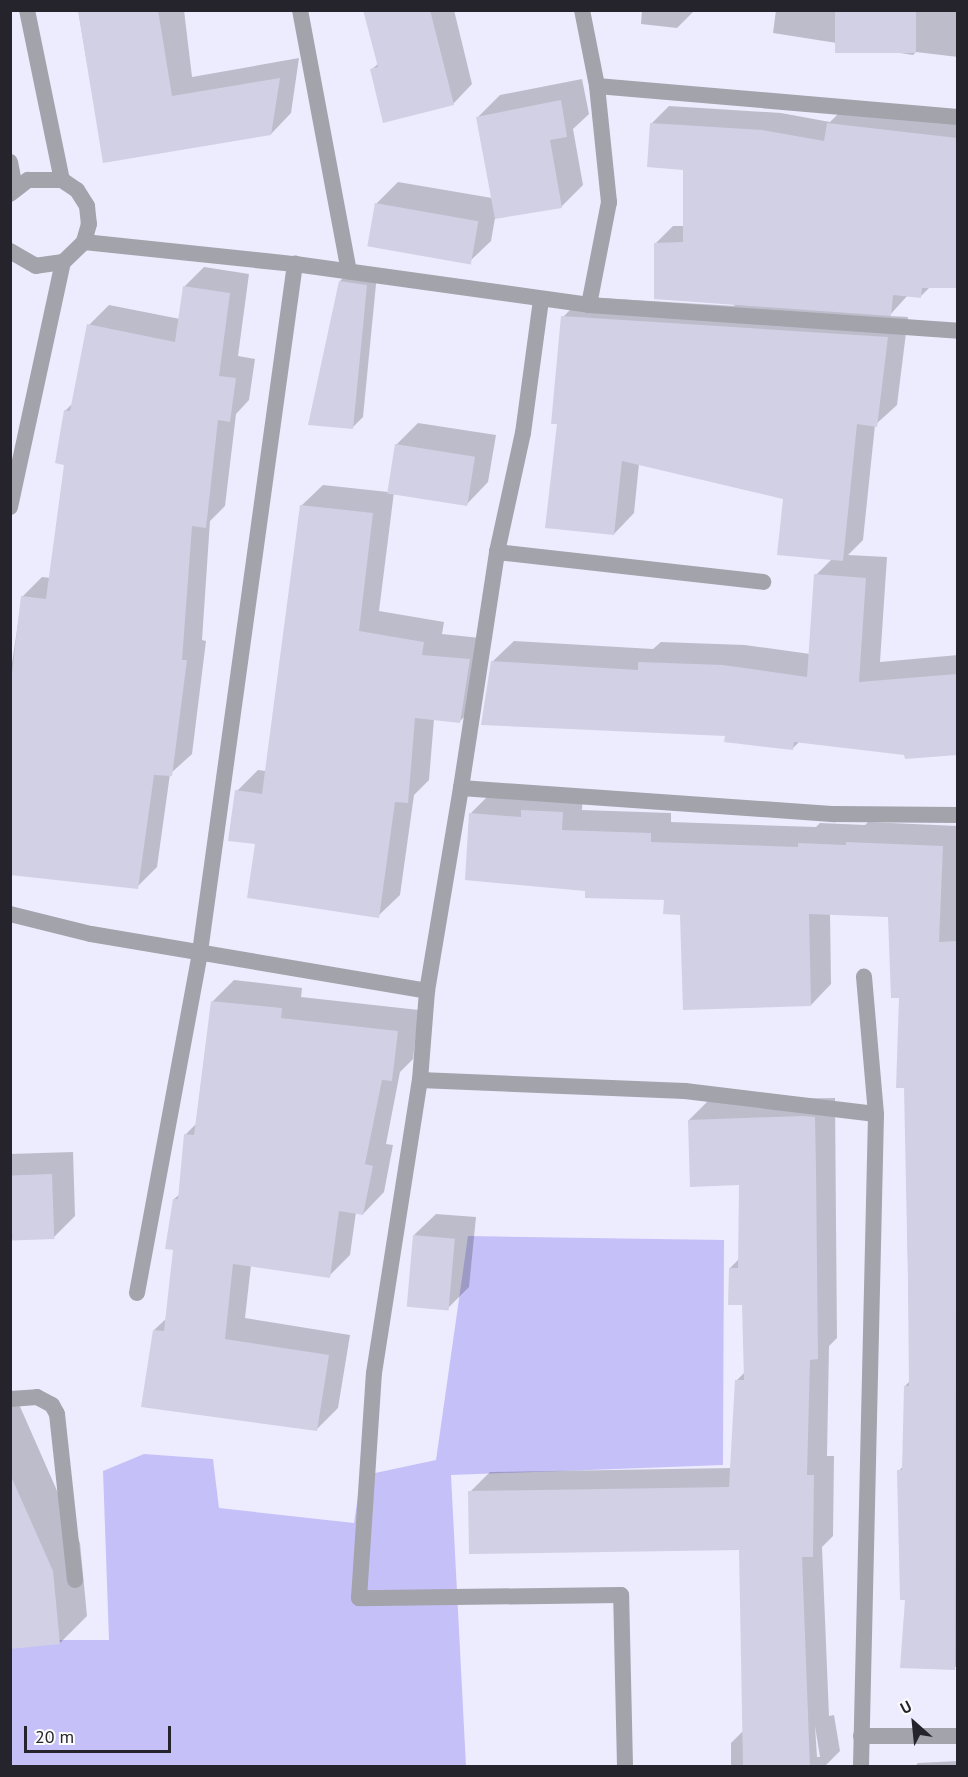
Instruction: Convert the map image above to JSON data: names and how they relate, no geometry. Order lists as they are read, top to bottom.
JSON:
{
  "scale_bar": "20 m",
  "north": "top left"
}
